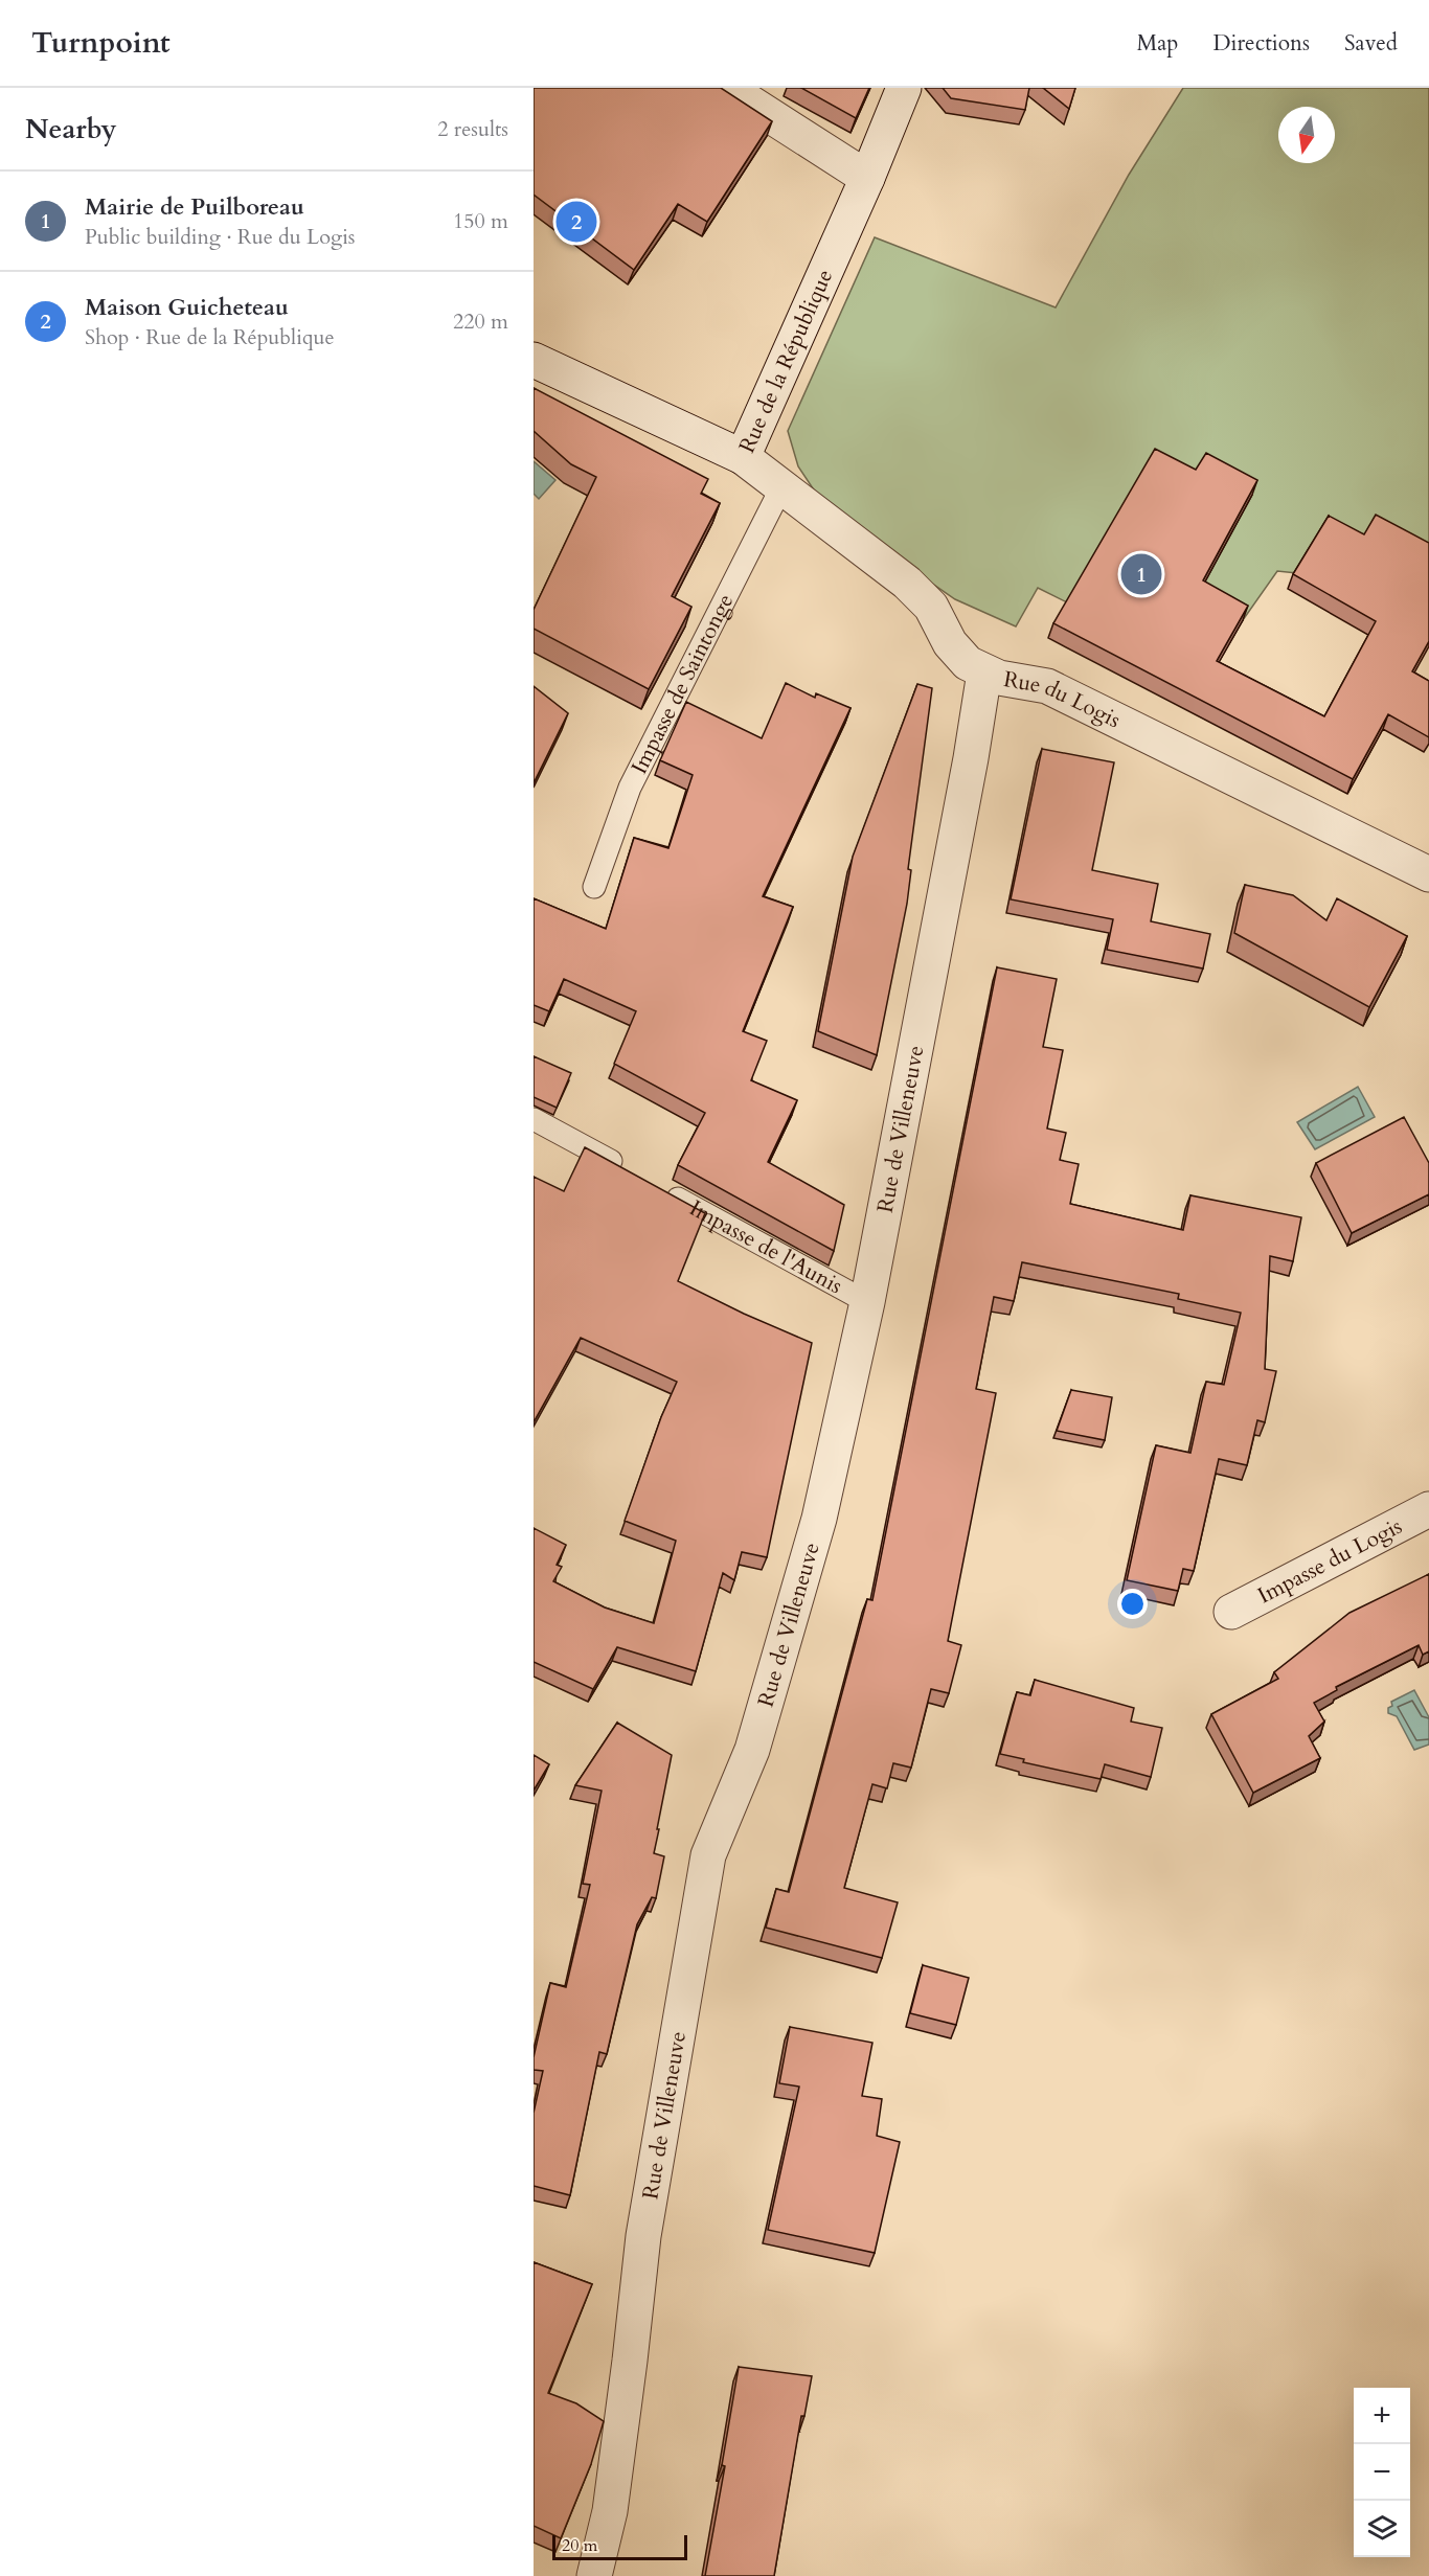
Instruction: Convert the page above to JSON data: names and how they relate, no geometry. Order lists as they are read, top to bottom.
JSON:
{
  "streets": {
    "street": [
      "Rue de la République",
      "Rue du Logis",
      "Rue de Villeneuve",
      "Impasse du Logis"
    ],
    "lane": ["Impasse de Saintonge", "Impasse de l'Aunis"]
  },
  "crossings": [
    ["Rue de la République", "Rue du Logis"],
    ["Impasse de Saintonge", "Rue du Logis"],
    ["Rue du Logis", "Rue de Villeneuve"],
    ["Rue de Villeneuve", "Impasse de l'Aunis"]
  ],
  "scale_bar": "20 m",
  "north": "bottom",
  "page": {
    "header": "Turnpoint",
    "nav": ["Map", "Directions", "Saved"],
    "heading": ["Nearby", "2 results"],
    "list": [
      {
        "mark": "1",
        "name": "Mairie de Puilboreau",
        "note": "Public building · Rue du Logis",
        "value": "150 m"
      },
      {
        "mark": "2",
        "name": "Maison Guicheteau",
        "note": "Shop · Rue de la République",
        "value": "220 m"
      }
    ],
    "pins": ["2", "1"],
    "map_buttons": ["+", "−"],
    "scale": "20 m"
  }
}
